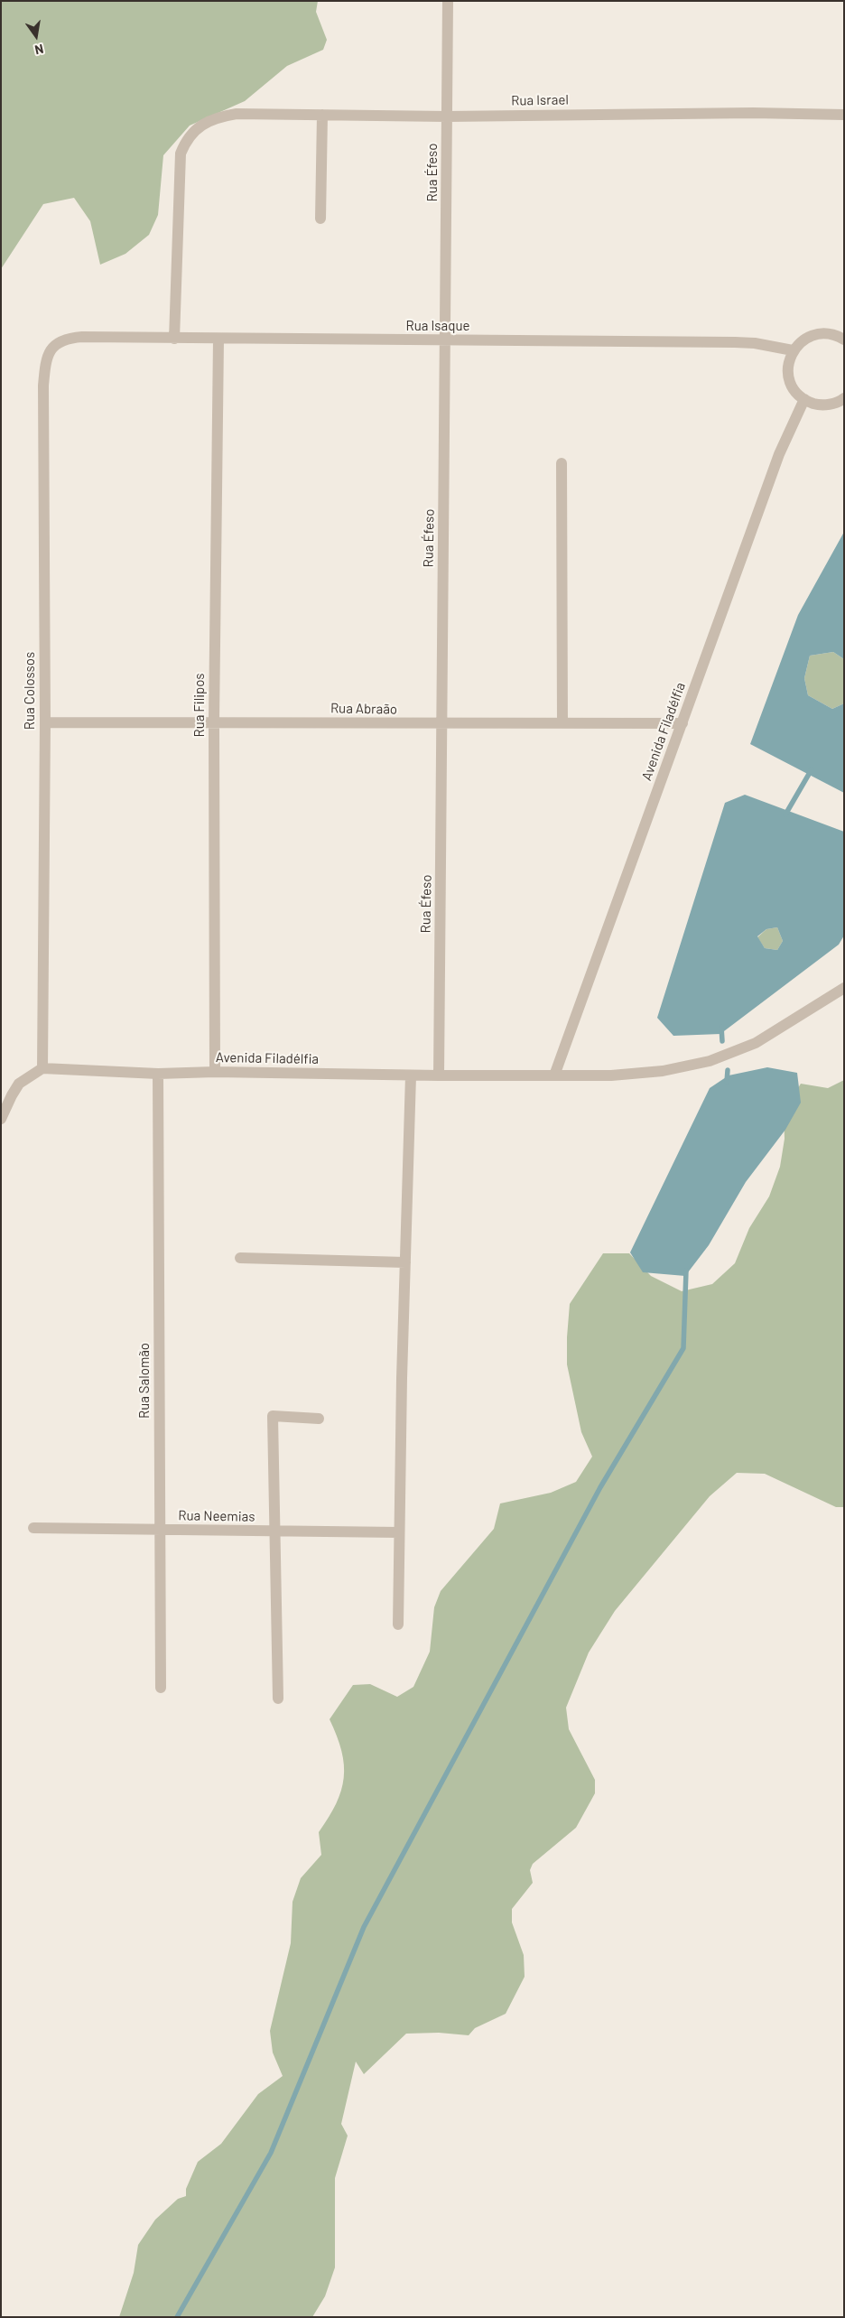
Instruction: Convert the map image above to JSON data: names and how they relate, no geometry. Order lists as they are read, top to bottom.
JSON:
{
  "streets": {
    "street": [
      "Rua Israel",
      "Rua Éfeso",
      "Rua Isaque",
      "Rua Colossos",
      "Rua Filipos",
      "Rua Abraão",
      "Avenida Filadélfia",
      "Rua Salomão",
      "Rua Neemias"
    ]
  },
  "crossings": [
    ["Rua Israel", "Rua Éfeso"],
    ["Rua Israel", "Rua Isaque"],
    ["Rua Éfeso", "Rua Isaque"],
    ["Rua Éfeso", "Rua Abraão"],
    ["Rua Éfeso", "Avenida Filadélfia"],
    ["Rua Isaque", "Rua Colossos"],
    ["Rua Isaque", "Rua Filipos"],
    ["Rua Colossos", "Rua Abraão"],
    ["Rua Colossos", "Avenida Filadélfia"],
    ["Rua Filipos", "Rua Abraão"],
    ["Rua Filipos", "Avenida Filadélfia"],
    ["Rua Abraão", "Avenida Filadélfia"],
    ["Avenida Filadélfia", "Rua Salomão"],
    ["Rua Salomão", "Rua Neemias"]
  ],
  "north": "bottom"
}
